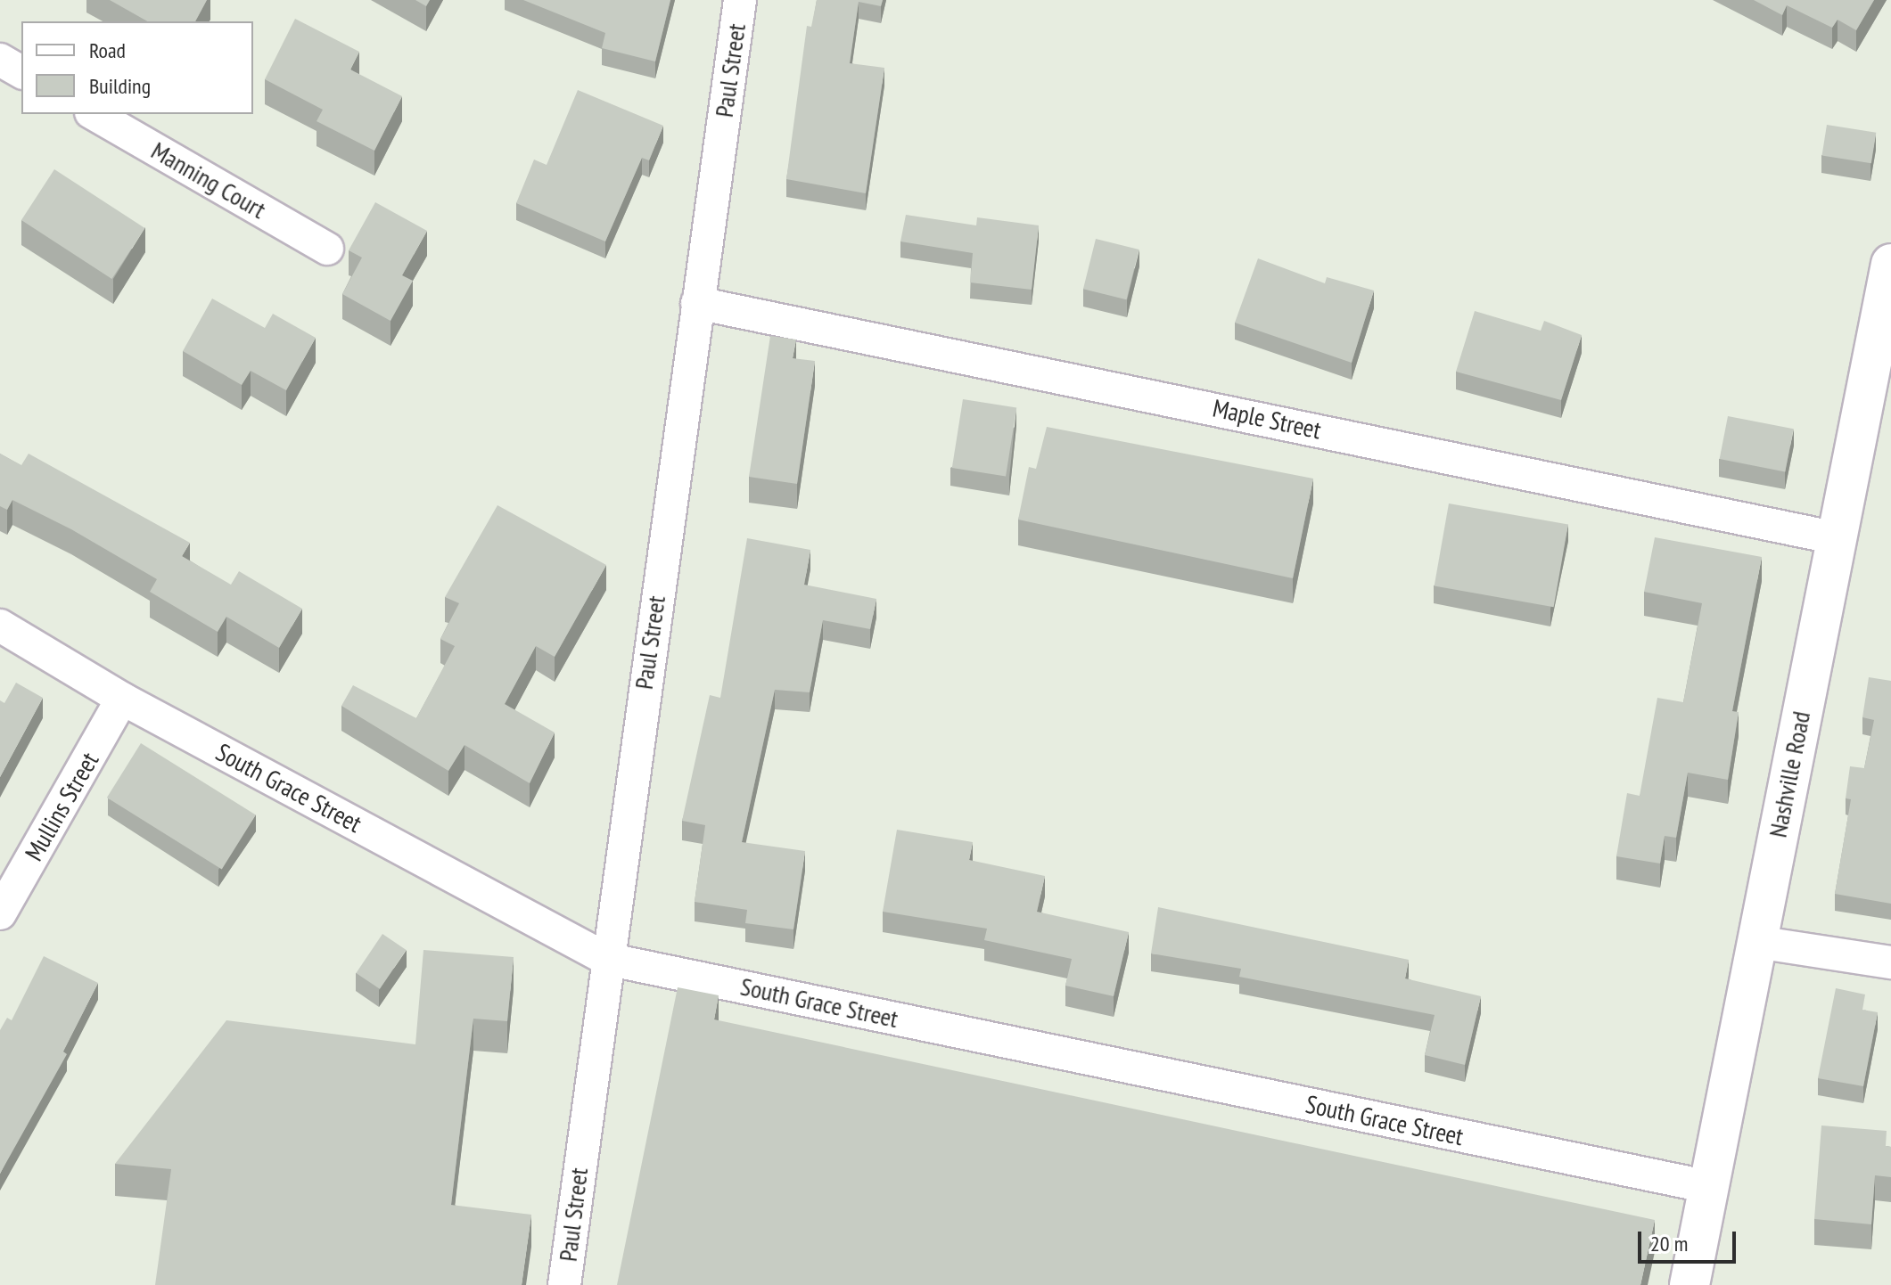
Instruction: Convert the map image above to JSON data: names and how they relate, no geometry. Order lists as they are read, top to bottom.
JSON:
{
  "streets": {
    "main road": ["Nashville Road"],
    "street": [
      "Paul Street",
      "Manning Court",
      "Maple Street",
      "South Grace Street",
      "Mullins Street"
    ]
  },
  "crossings": [
    ["Paul Street", "Maple Street"],
    ["Paul Street", "South Grace Street"],
    ["Maple Street", "Nashville Road"],
    ["Nashville Road", "South Grace Street"],
    ["South Grace Street", "Mullins Street"]
  ],
  "legend": ["Road", "Building"],
  "scale_bar": "20 m"
}
